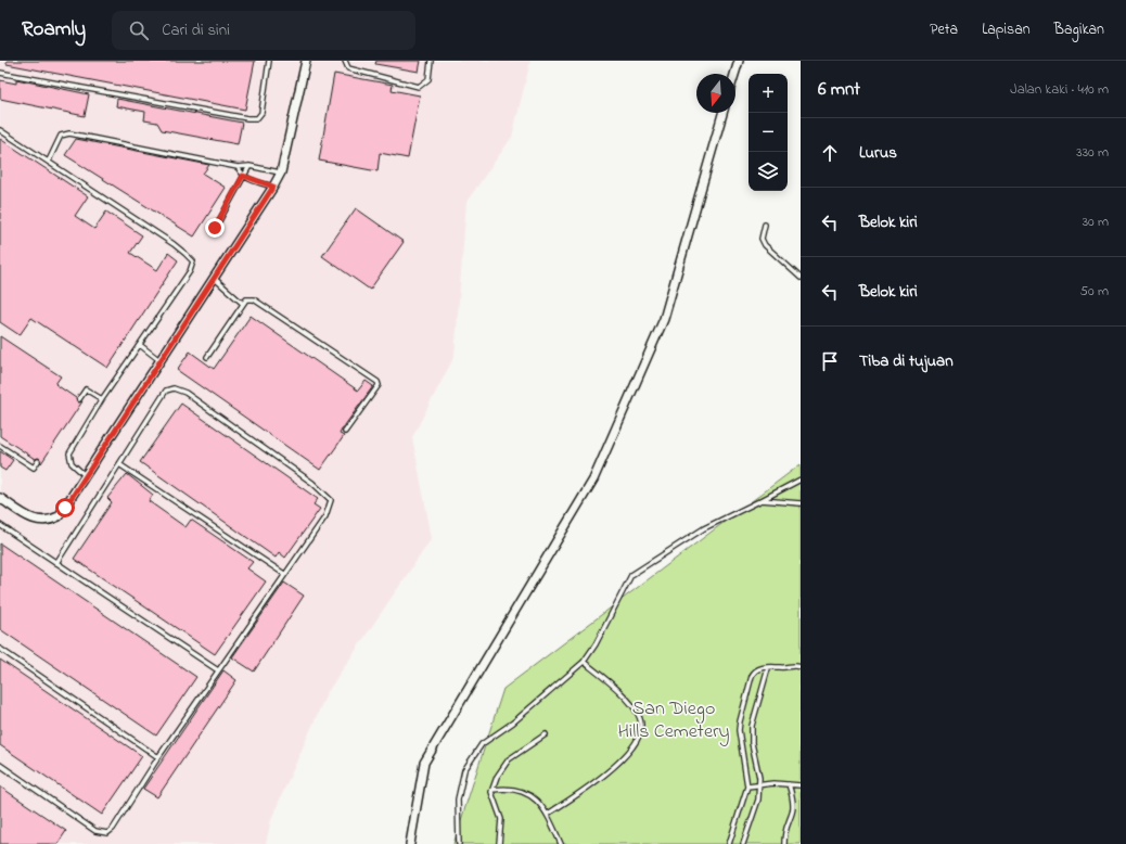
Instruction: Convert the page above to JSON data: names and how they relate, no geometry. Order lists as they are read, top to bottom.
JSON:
{
  "parks": ["San Diego Hills Cemetery"],
  "north": "bottom",
  "page": {
    "header": "Roamly",
    "search": "Cari di sini",
    "nav": ["Peta", "Lapisan", "Bagikan"],
    "heading": ["6 mnt", "Jalan kaki · 410 m"],
    "map_buttons": ["+", "−"],
    "list": [
      ["Lurus", "330 m"],
      ["Belok kiri", "30 m"],
      ["Belok kiri", "50 m"],
      "Tiba di tujuan"
    ]
  }
}
